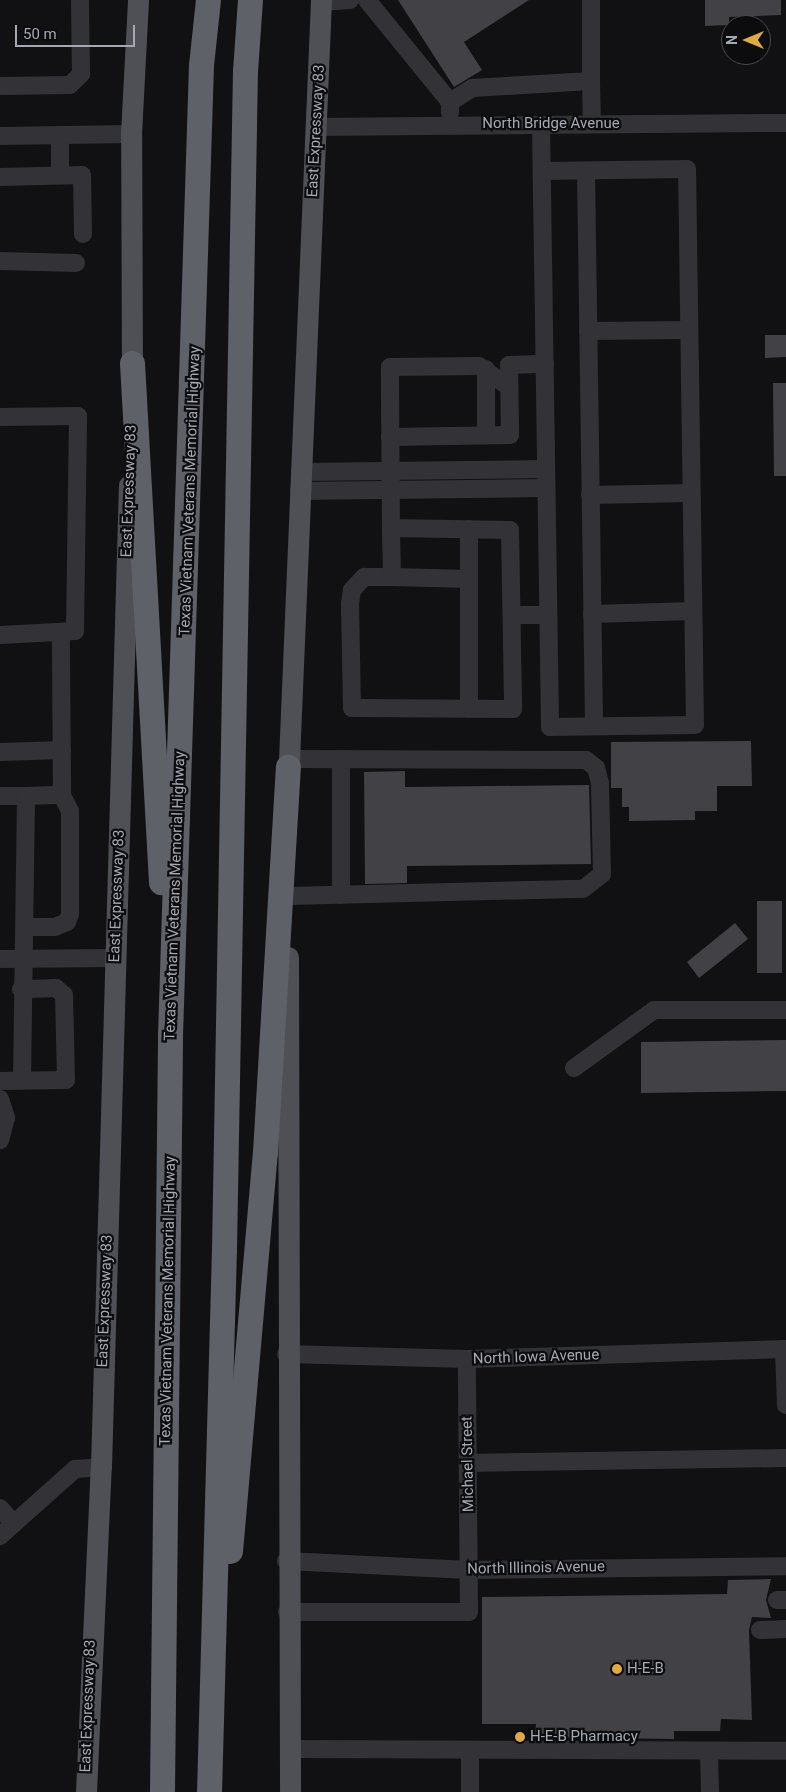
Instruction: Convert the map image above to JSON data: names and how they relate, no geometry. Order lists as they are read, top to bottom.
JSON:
{
  "streets": {
    "highway": ["Texas Vietnam Veterans Memorial Highway"],
    "main road": ["East Expressway 83"],
    "street": [
      "North Bridge Avenue",
      "North Iowa Avenue",
      "Michael Street",
      "North Illinois Avenue"
    ]
  },
  "crossings": [
    ["North Bridge Avenue", "East Expressway 83"],
    ["East Expressway 83", "North Iowa Avenue"],
    ["East Expressway 83", "Michael Street"],
    ["East Expressway 83", "North Illinois Avenue"],
    ["North Iowa Avenue", "Michael Street"],
    ["Michael Street", "North Illinois Avenue"]
  ],
  "places": ["H-E-B", "H-E-B Pharmacy"],
  "scale_bar": "50 m",
  "north": "left"
}
